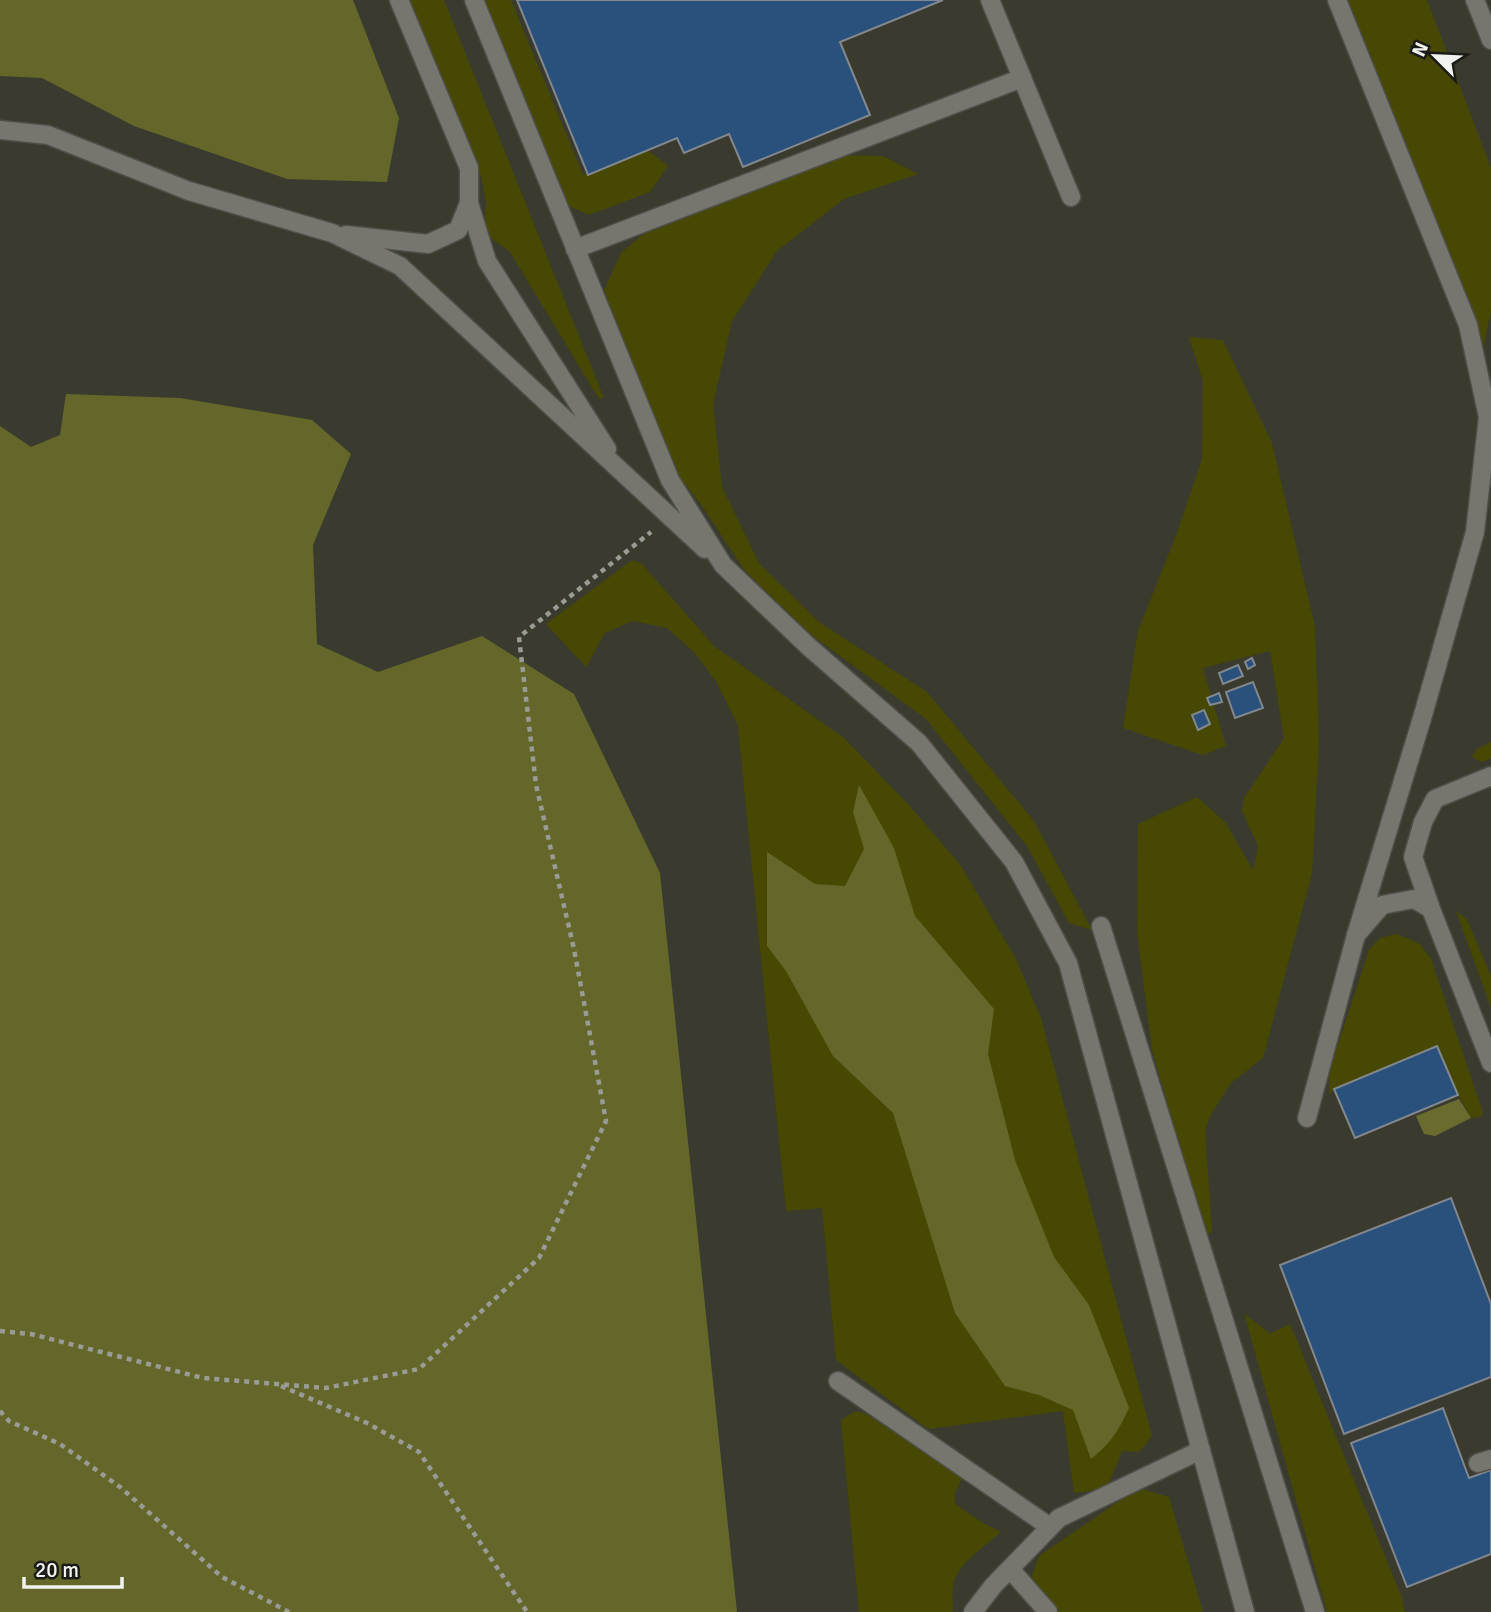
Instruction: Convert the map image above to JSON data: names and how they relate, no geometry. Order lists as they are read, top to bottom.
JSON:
{
  "scale_bar": "20 m",
  "north": "top left"
}
